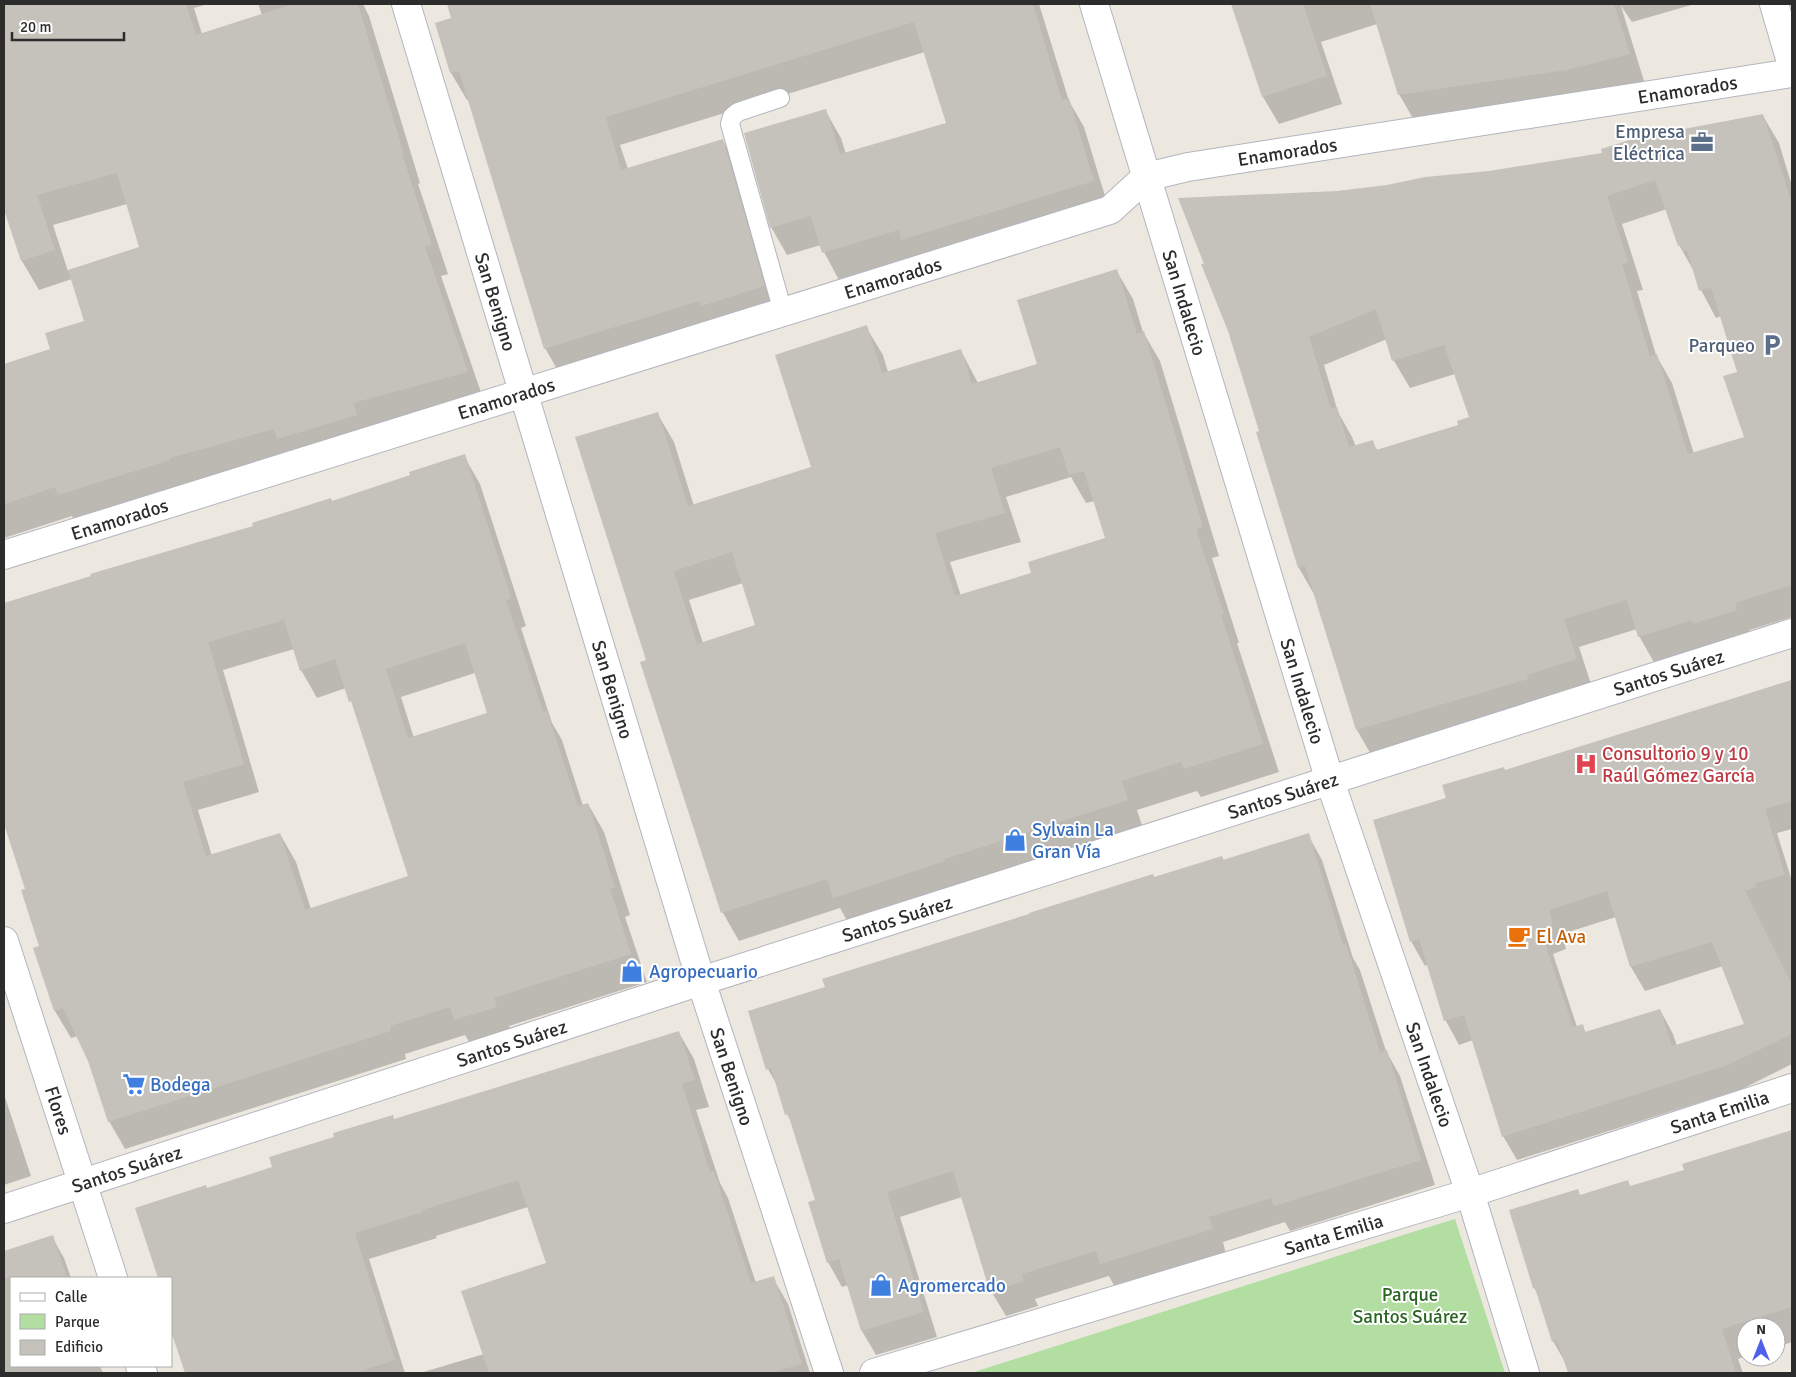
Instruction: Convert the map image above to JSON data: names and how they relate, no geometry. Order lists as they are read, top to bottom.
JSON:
{
  "streets": {
    "street": [
      "Enamorados",
      "San Benigno",
      "San Indalecio",
      "Santos Suárez",
      "Flores",
      "Santa Emilia"
    ]
  },
  "crossings": [
    ["Enamorados", "San Benigno"],
    ["Enamorados", "San Indalecio"],
    ["San Benigno", "Santos Suárez"],
    ["San Indalecio", "Santos Suárez"],
    ["San Indalecio", "Santa Emilia"],
    ["Santos Suárez", "Flores"]
  ],
  "parks": ["Parque Santos Suárez"],
  "places": {
    "office": ["Empresa Eléctrica"],
    "parking": ["Parqueo"],
    "hospital": ["Consultorio 9 y 10 Raúl Gómez García"],
    "shop": ["Sylvain La Gran Vía", "Agropecuario", "Agromercado"],
    "cafe": ["El Ava"],
    "supermarket": ["Bodega"]
  },
  "legend": ["Calle", "Parque", "Edificio"],
  "scale_bar": "20 m",
  "north": "top"
}
